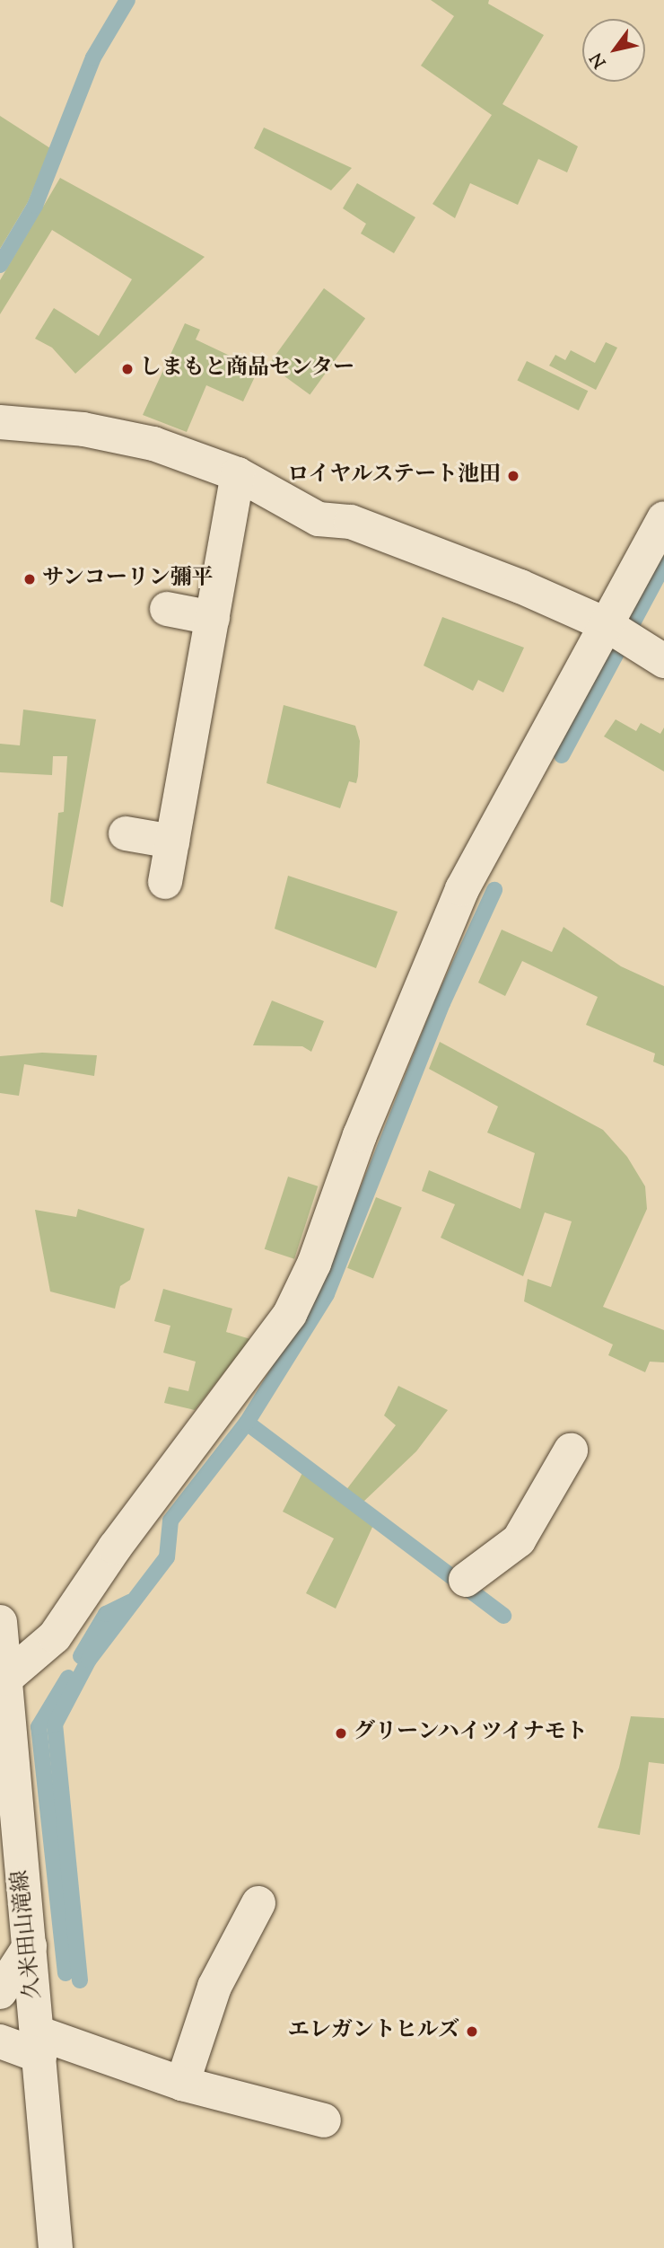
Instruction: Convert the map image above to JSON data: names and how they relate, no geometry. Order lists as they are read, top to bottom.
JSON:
{
  "streets": {
    "street": ["久米田山滝線"]
  },
  "places": [
    "しまもと商品センター",
    "ロイヤルステート池田",
    "サンコーリン彌平",
    "グリーンハイツイナモト",
    "エレガントヒルズ"
  ],
  "north": "bottom left"
}
